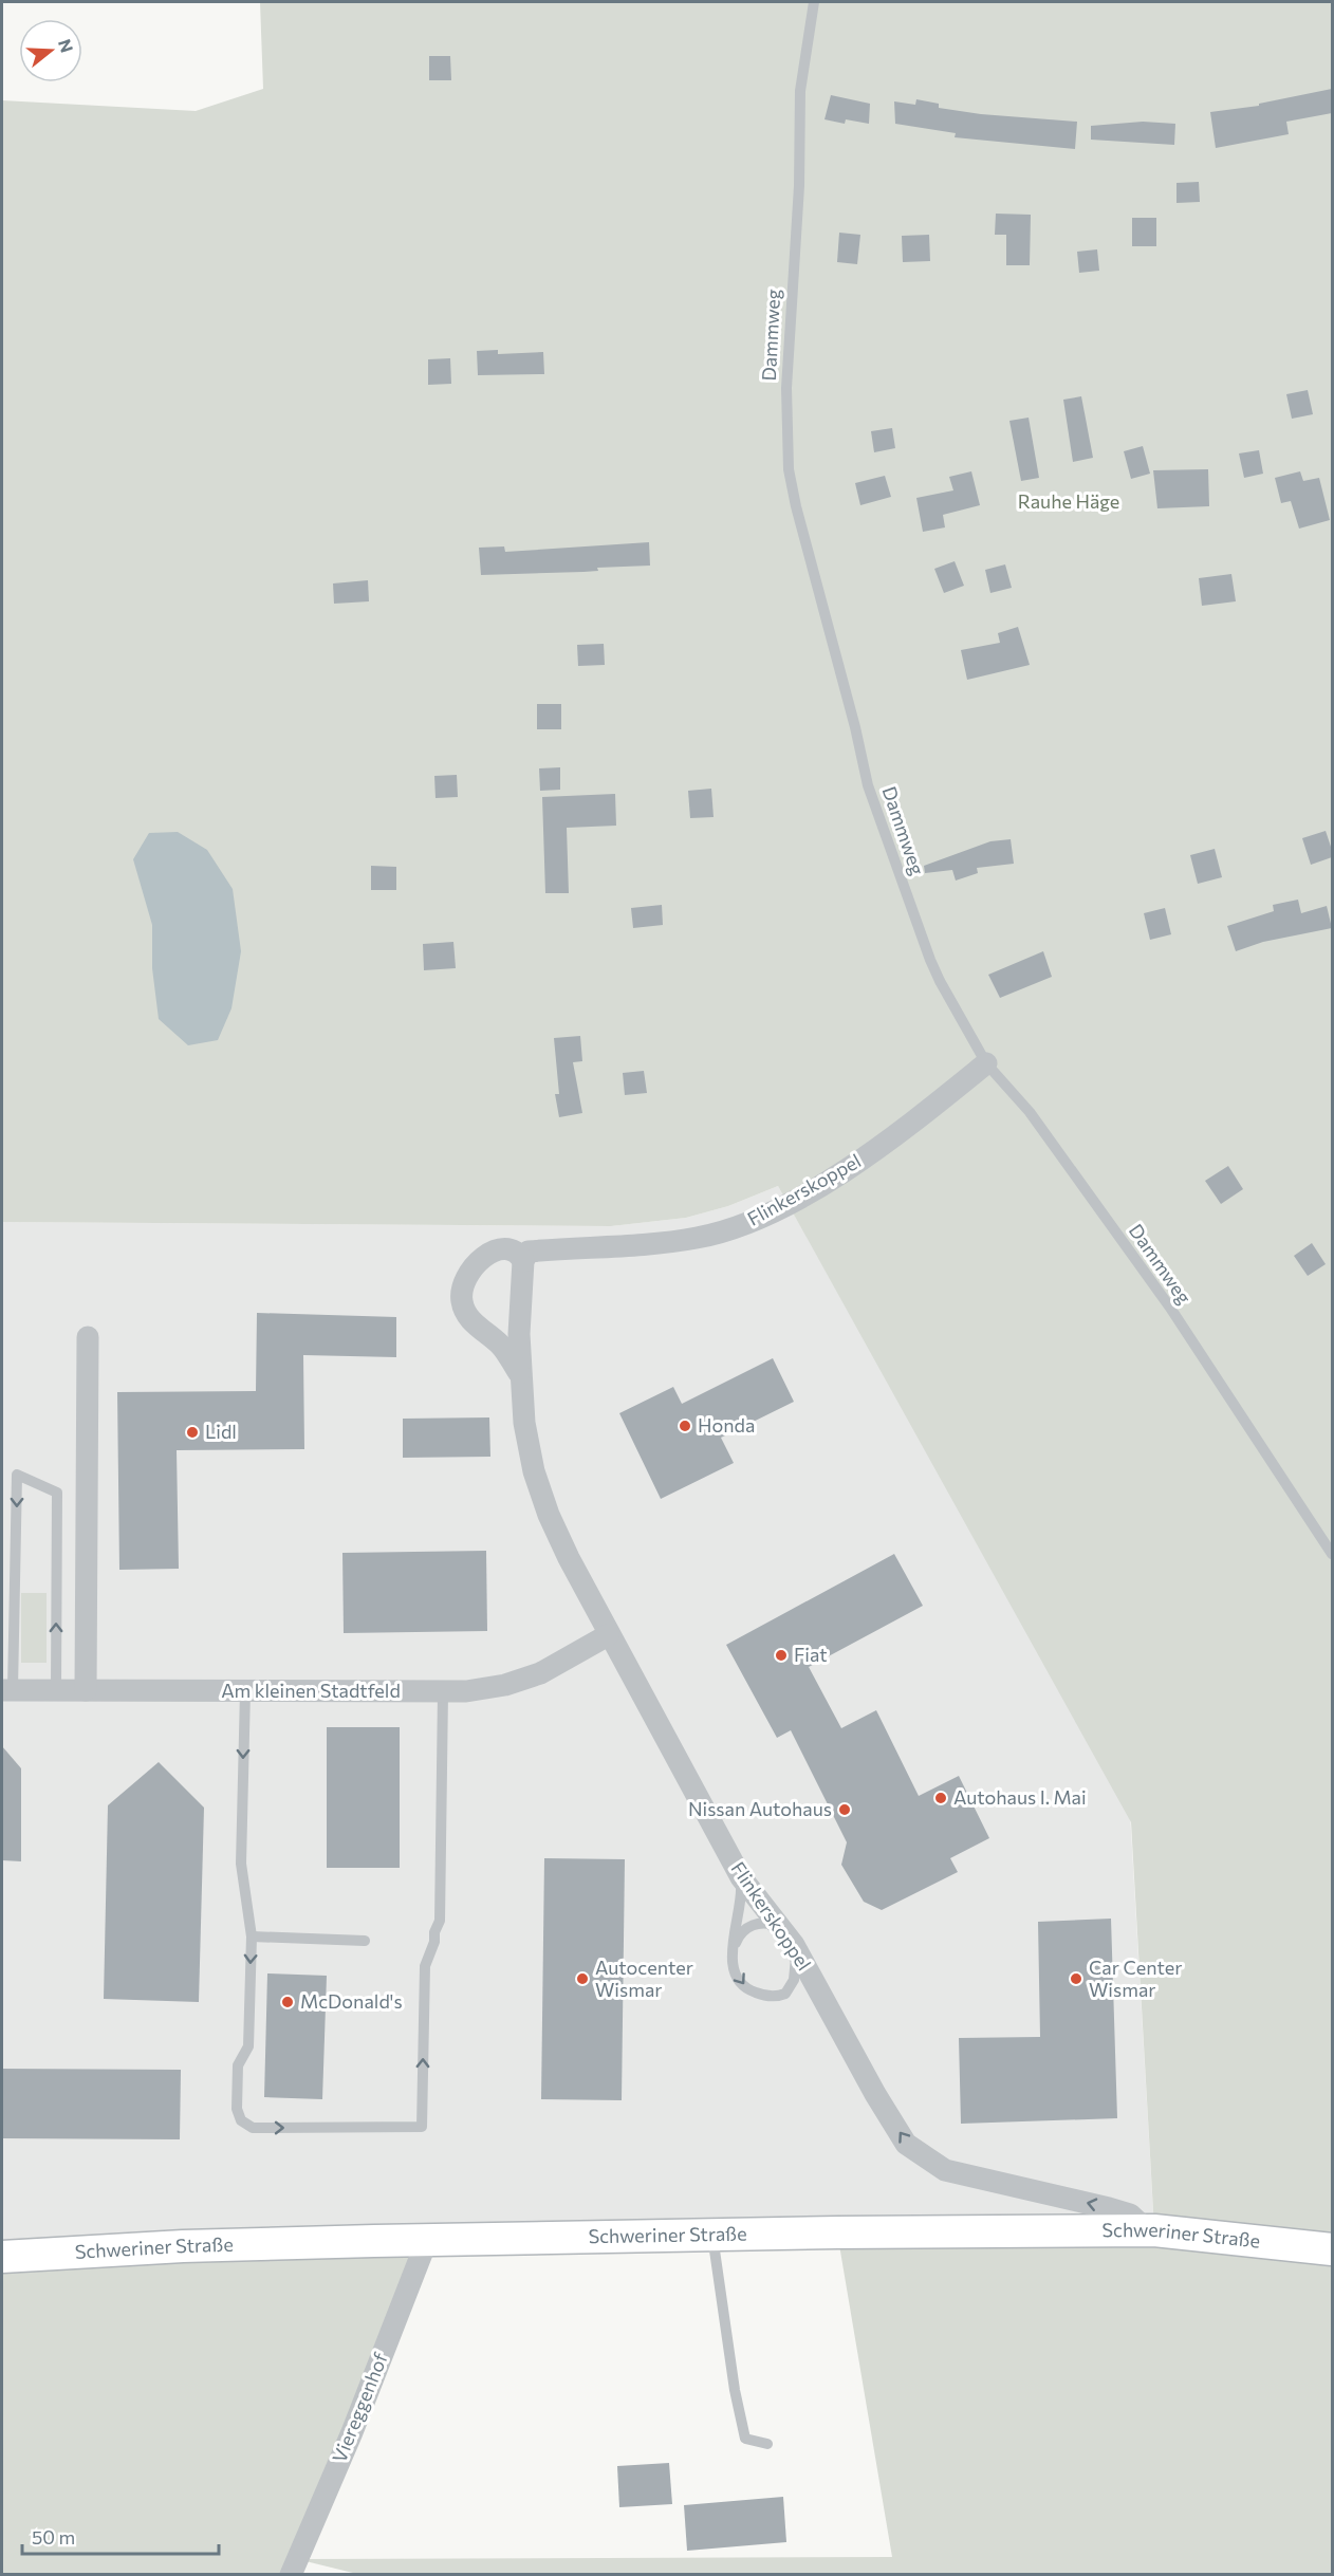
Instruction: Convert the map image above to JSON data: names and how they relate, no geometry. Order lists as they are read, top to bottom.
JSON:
{
  "streets": {
    "main road": ["Schweriner Straße"],
    "street": ["Flinkerskoppel", "Am kleinen Stadtfeld", "Viereggenhof"],
    "lane": ["Dammweg"]
  },
  "crossings": [
    ["Dammweg", "Flinkerskoppel"],
    ["Flinkerskoppel", "Am kleinen Stadtfeld"],
    ["Flinkerskoppel", "Schweriner Straße"],
    ["Schweriner Straße", "Viereggenhof"]
  ],
  "parks": ["Rauhe Häge"],
  "places": [
    "Honda",
    "Lidl",
    "Fiat",
    "Autohaus I. Mai",
    "Nissan Autohaus",
    "Autocenter Wismar",
    "Car Center Wismar",
    "McDonald's"
  ],
  "scale_bar": "50 m",
  "north": "right"
}
